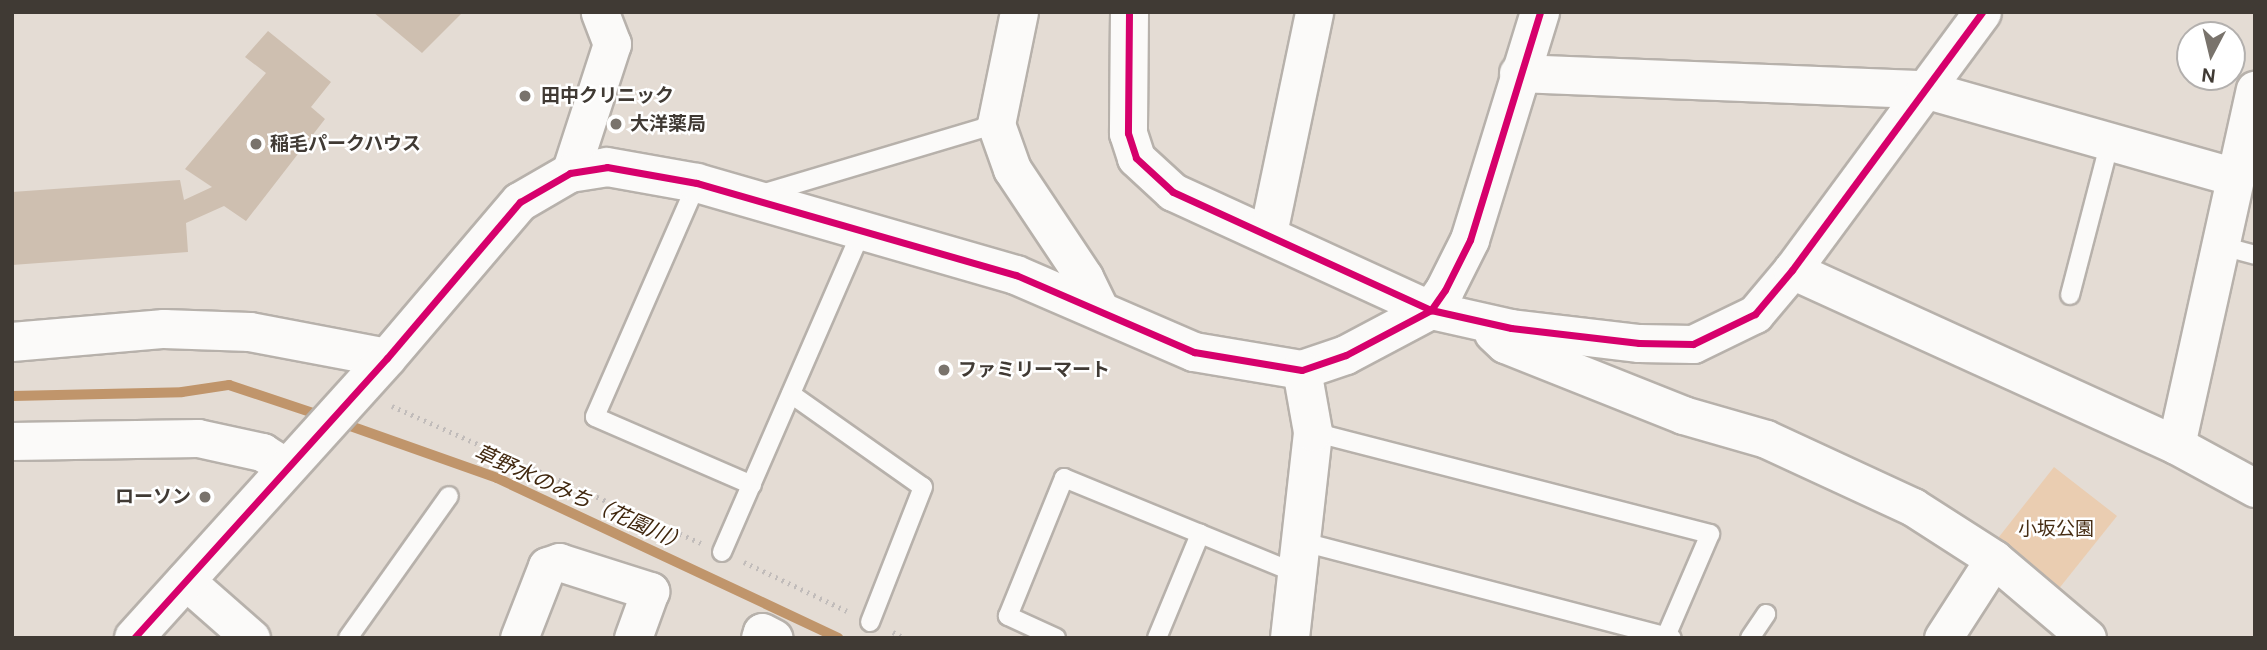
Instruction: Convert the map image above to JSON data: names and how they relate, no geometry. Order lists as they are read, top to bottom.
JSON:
{
  "water": ["草野水のみち（花園川）"],
  "parks": ["小坂公園"],
  "places": [
    "田中クリニック",
    "大洋薬局",
    "稲毛パークハウス",
    "ファミリーマート",
    "ローソン"
  ],
  "north": "bottom"
}
